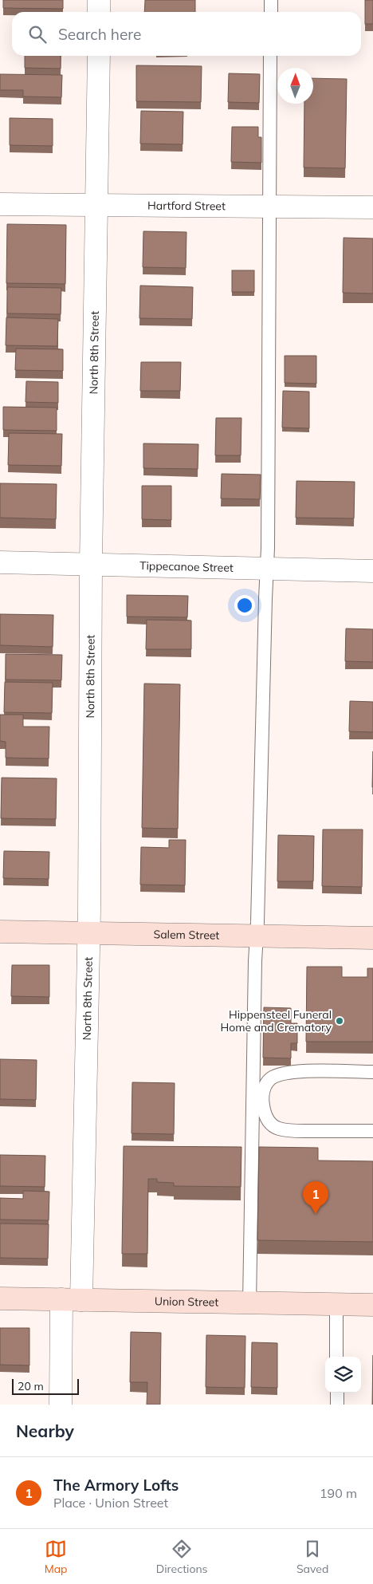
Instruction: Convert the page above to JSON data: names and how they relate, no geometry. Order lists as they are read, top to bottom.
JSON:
{
  "streets": {
    "main road": ["Salem Street", "Union Street"],
    "street": ["Hartford Street", "North 8th Street", "Tippecanoe Street"]
  },
  "crossings": [
    ["Hartford Street", "North 8th Street"],
    ["North 8th Street", "Tippecanoe Street"],
    ["North 8th Street", "Salem Street"],
    ["North 8th Street", "Union Street"]
  ],
  "places": ["Hippensteel Funeral Home and Crematory"],
  "scale_bar": "20 m",
  "north": "top",
  "page": {
    "search": "Search here",
    "pins": "1",
    "scale": "20 m",
    "heading": "Nearby",
    "list": [
      {
        "mark": "1",
        "name": "The Armory Lofts",
        "note": "Place · Union Street",
        "value": "190 m"
      }
    ],
    "nav": ["Map", "Directions", "Saved"]
  }
}
